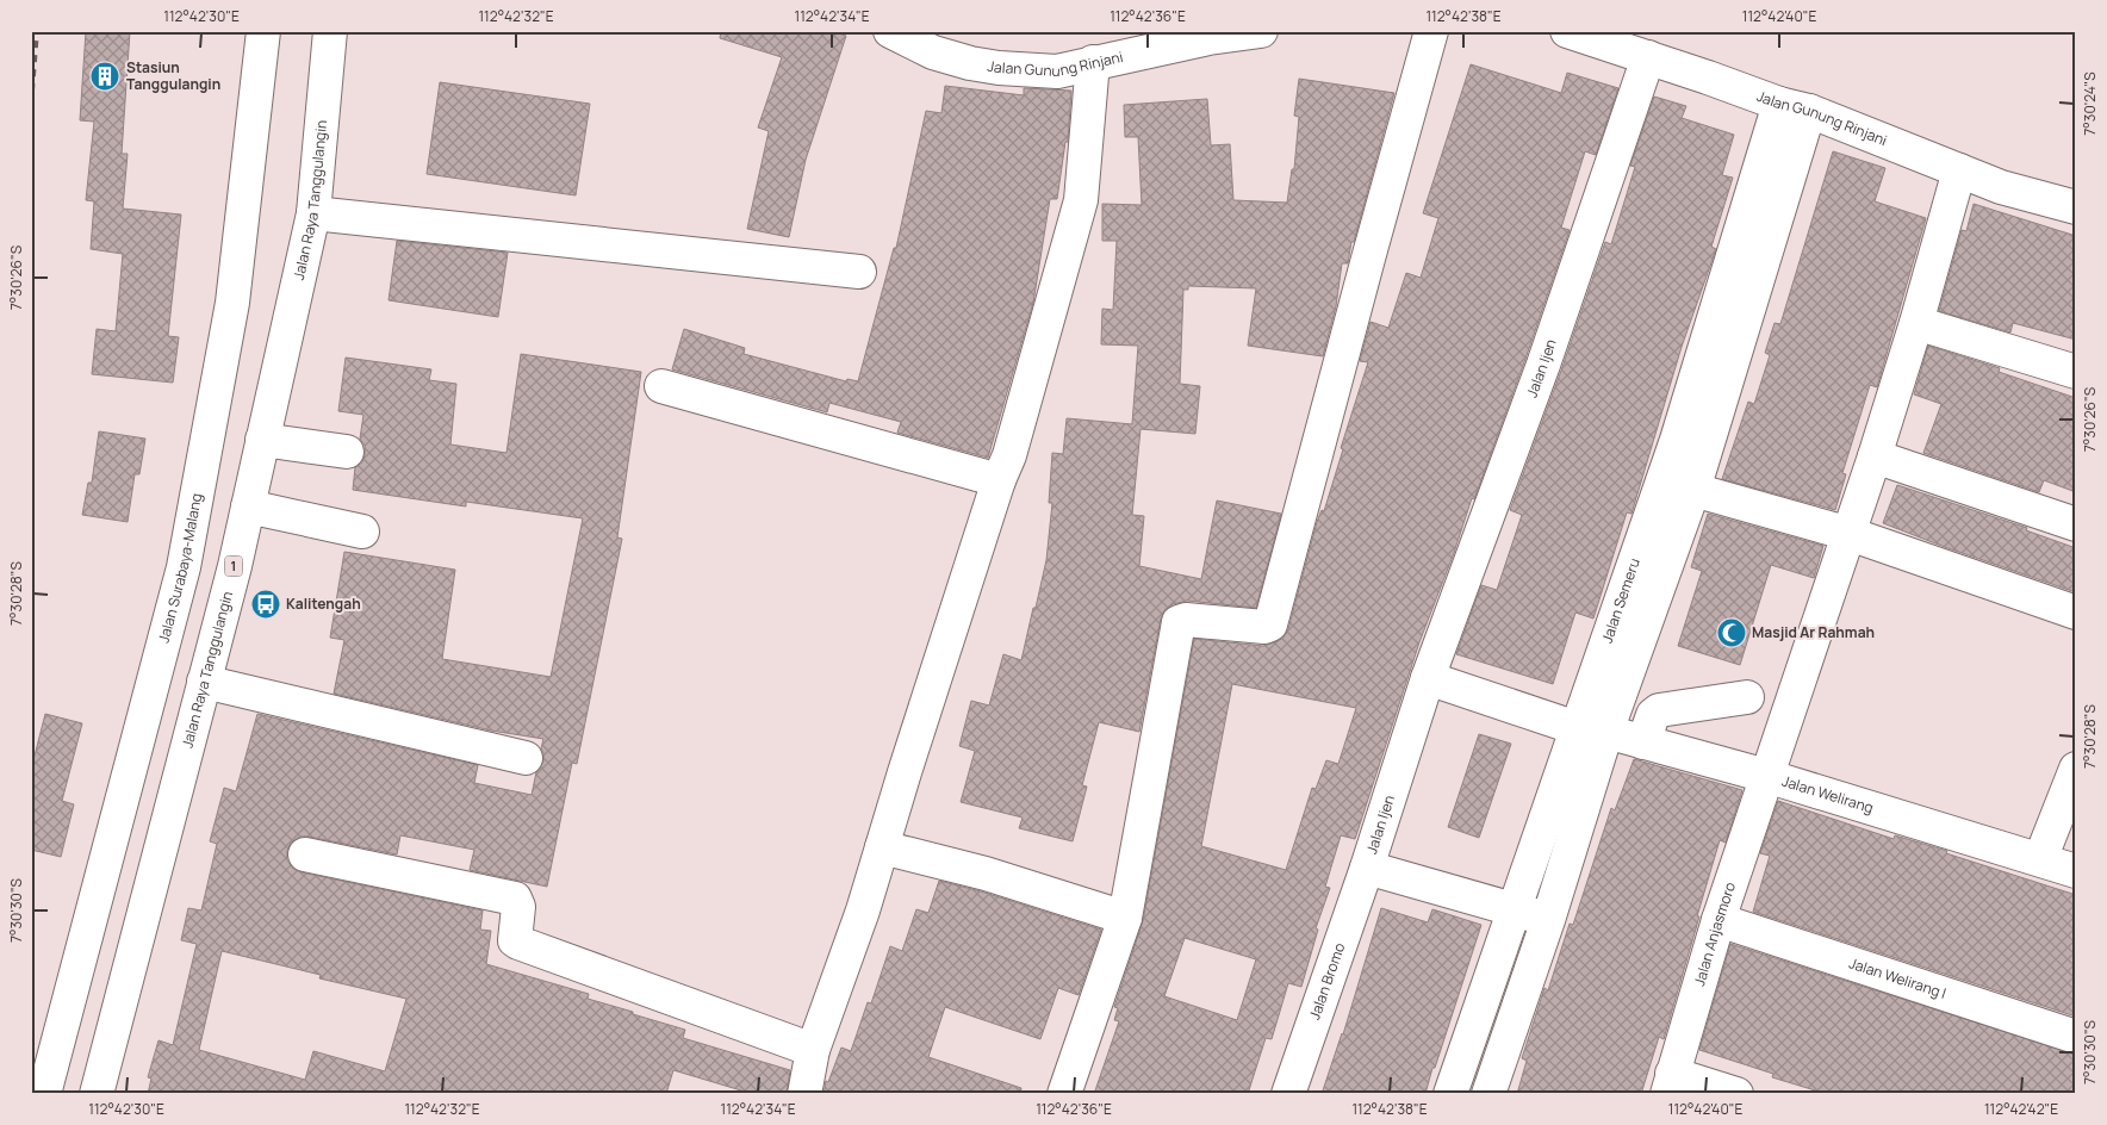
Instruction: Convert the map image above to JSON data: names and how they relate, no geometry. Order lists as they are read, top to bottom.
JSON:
{
  "streets": {
    "main road": [
      "Jalan Gunung Rinjani",
      "Jalan Raya Tanggulangin",
      "Jalan Ijen",
      "1",
      "Jalan Surabaya-Malang",
      "Jalan Semeru",
      "Jalan Welirang",
      "Jalan Anjasmoro",
      "Jalan Welirang I",
      "Jalan Bromo"
    ]
  },
  "crossings": [
    ["Jalan Gunung Rinjani", "Jalan Ijen"],
    ["Jalan Gunung Rinjani", "Jalan Semeru"],
    ["Jalan Gunung Rinjani", "Jalan Anjasmoro"],
    ["Jalan Ijen", "Jalan Bromo"],
    ["Jalan Semeru", "Jalan Welirang"],
    ["Jalan Welirang", "Jalan Anjasmoro"],
    ["Jalan Anjasmoro", "Jalan Welirang I"]
  ],
  "places": {
    "building": ["Stasiun Tanggulangin"],
    "bus stop": ["Kalitengah"],
    "mosque": ["Masjid Ar Rahmah"]
  },
  "coordinates": [
    "112°42'30\"E",
    "112°42'32\"E",
    "112°42'34\"E",
    "112°42'36\"E",
    "112°42'38\"E",
    "112°42'40\"E",
    "7°30'24\"S",
    "7°30'26\"S",
    "7°30'28\"S",
    "7°30'30\"S",
    "112°42'42\"E"
  ]
}
